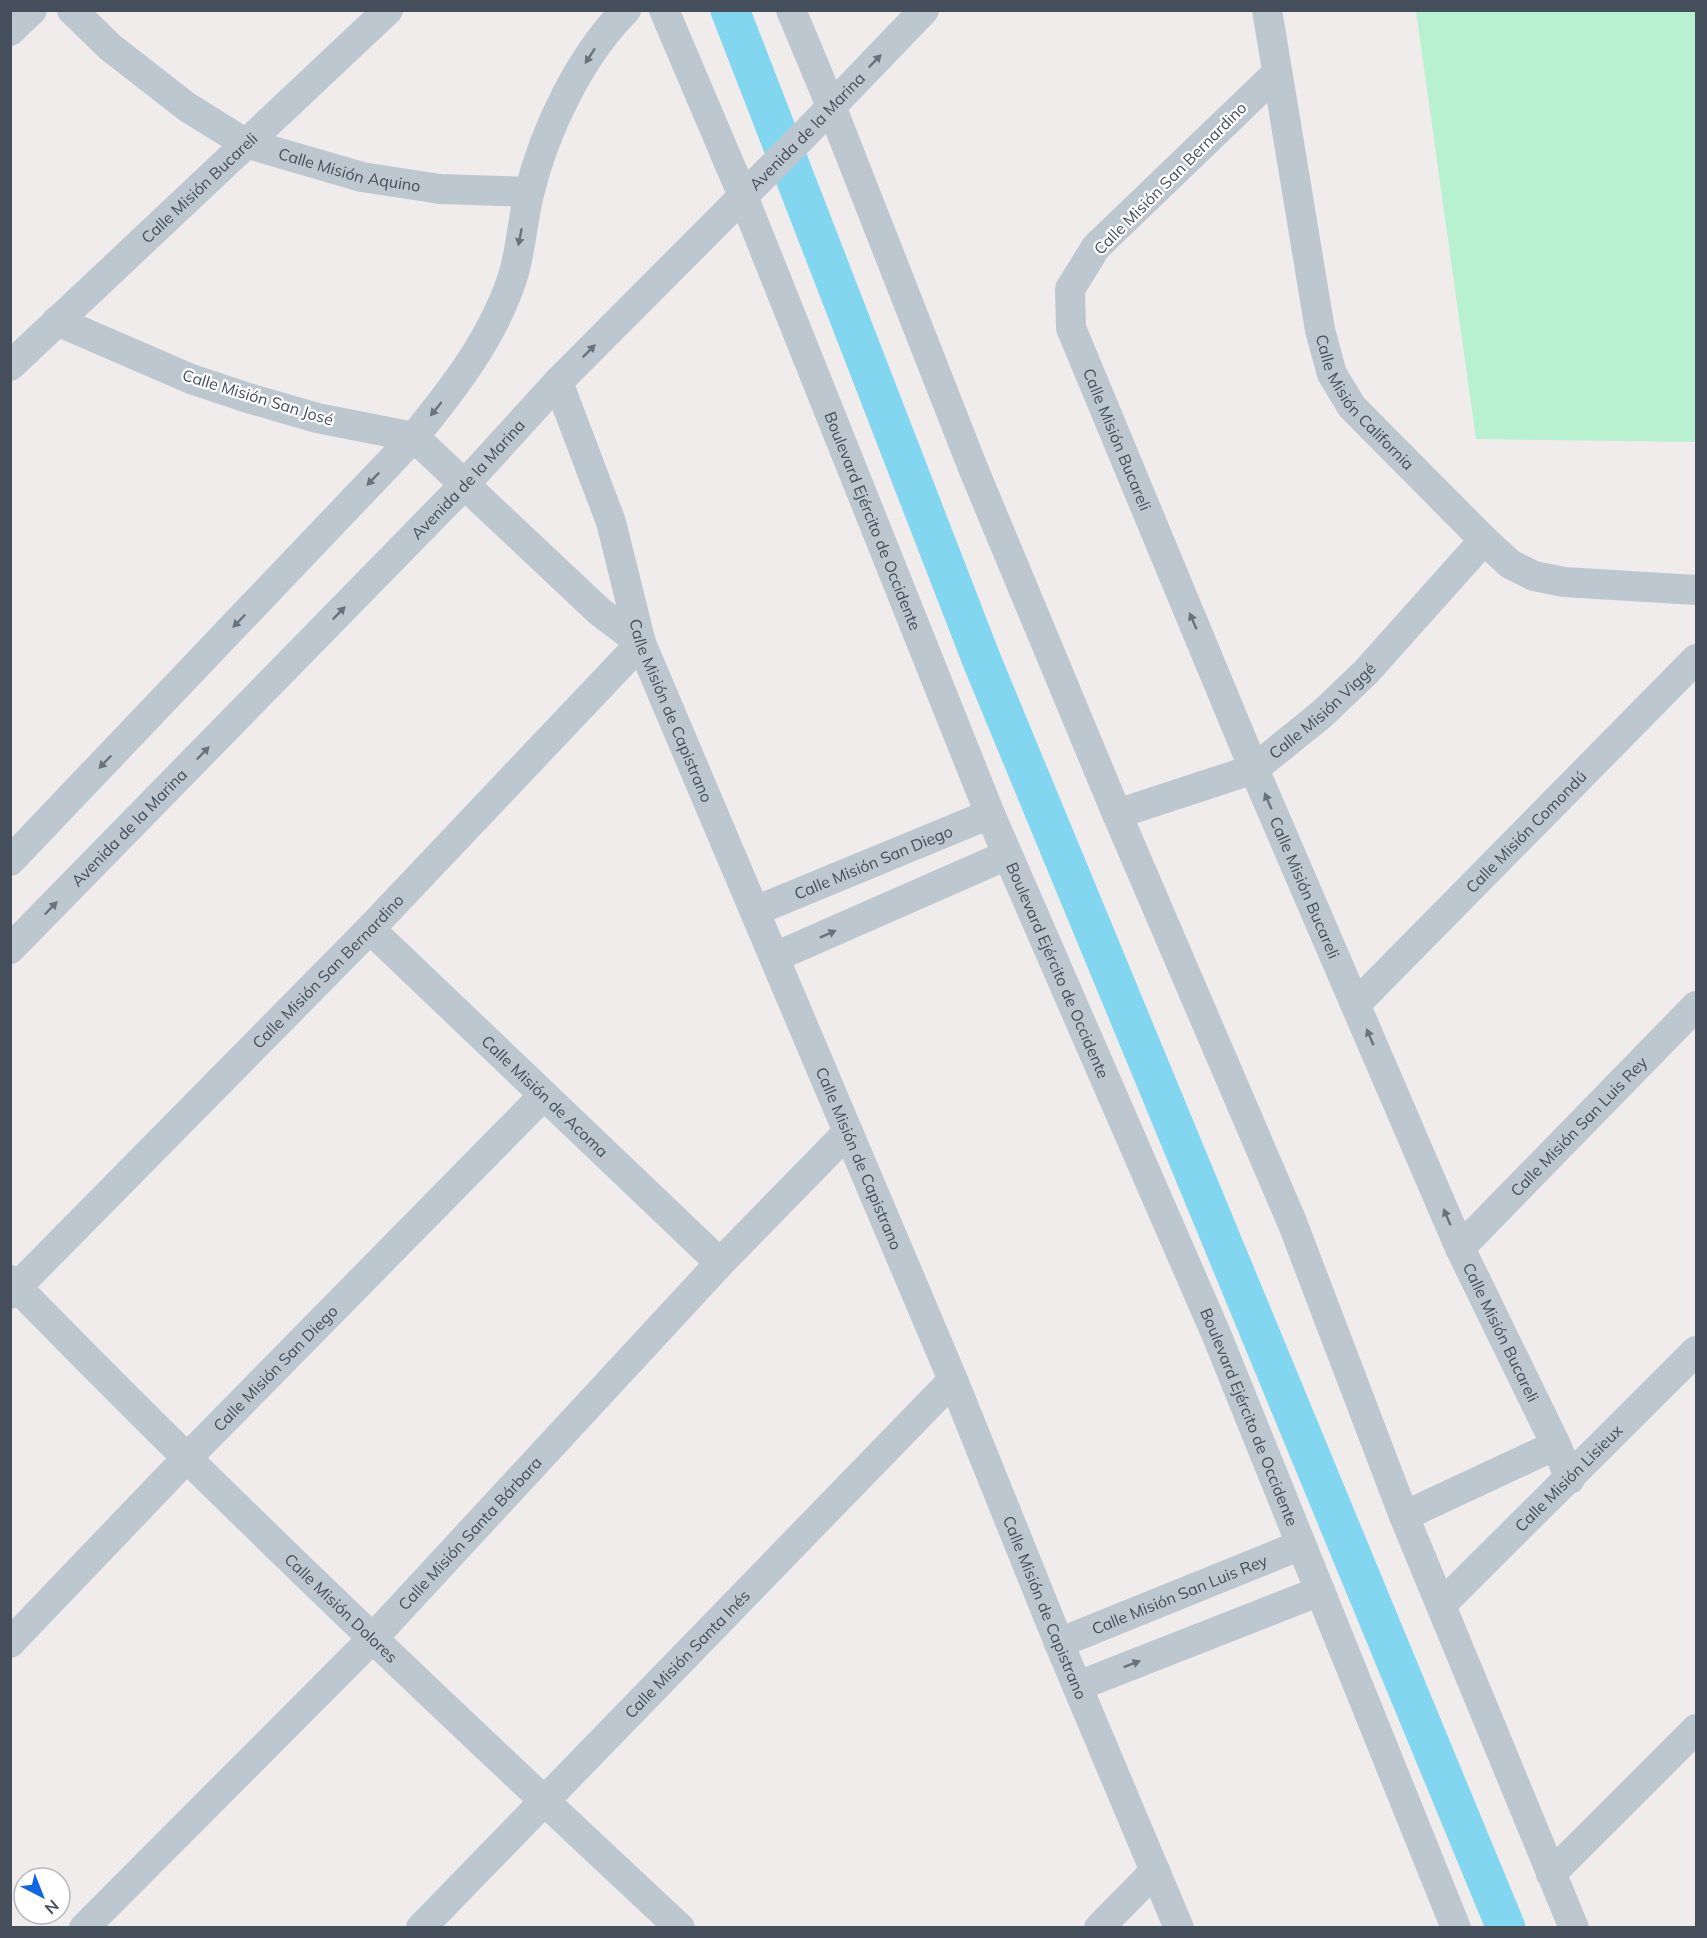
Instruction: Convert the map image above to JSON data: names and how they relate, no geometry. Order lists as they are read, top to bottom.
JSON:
{
  "streets": {
    "street": [
      "Avenida de la Marina",
      "Calle Misión Aquino",
      "Calle Misión San Bernardino",
      "Calle Misión Bucareli",
      "Calle Misión San José",
      "Calle Misión California",
      "Boulevard Ejército de Occidente",
      "Calle Misión de Capistrano",
      "Calle Misión Viggé",
      "Calle Misión Comondú",
      "Calle Misión San Diego",
      "Calle Misión de Acoma",
      "Calle Misión San Luis Rey",
      "Calle Misión Lisieux",
      "Calle Misión Santa Bárbara",
      "Calle Misión Dolores",
      "Calle Misión Santa Inés"
    ]
  },
  "crossings": [
    ["Avenida de la Marina", "Boulevard Ejército de Occidente"],
    ["Avenida de la Marina", "Calle Misión de Capistrano"],
    ["Calle Misión Aquino", "Calle Misión Bucareli"],
    ["Calle Misión San Bernardino", "Calle Misión Bucareli"],
    ["Calle Misión San Bernardino", "Calle Misión California"],
    ["Calle Misión San Bernardino", "Calle Misión de Capistrano"],
    ["Calle Misión San Bernardino", "Calle Misión de Acoma"],
    ["Calle Misión San Bernardino", "Calle Misión Dolores"],
    ["Calle Misión Bucareli", "Calle Misión San José"],
    ["Calle Misión Bucareli", "Calle Misión Viggé"],
    ["Calle Misión Bucareli", "Calle Misión Comondú"],
    ["Calle Misión Bucareli", "Calle Misión San Luis Rey"],
    ["Calle Misión Bucareli", "Calle Misión Lisieux"],
    ["Calle Misión California", "Calle Misión Viggé"],
    ["Boulevard Ejército de Occidente", "Calle Misión San Diego"],
    ["Boulevard Ejército de Occidente", "Calle Misión San Luis Rey"],
    ["Calle Misión de Capistrano", "Calle Misión San Diego"],
    ["Calle Misión de Capistrano", "Calle Misión San Luis Rey"],
    ["Calle Misión de Capistrano", "Calle Misión Santa Bárbara"],
    ["Calle Misión de Capistrano", "Calle Misión Santa Inés"],
    ["Calle Misión San Diego", "Calle Misión de Acoma"],
    ["Calle Misión San Diego", "Calle Misión Dolores"],
    ["Calle Misión de Acoma", "Calle Misión Santa Bárbara"],
    ["Calle Misión Santa Bárbara", "Calle Misión Dolores"],
    ["Calle Misión Dolores", "Calle Misión Santa Inés"]
  ],
  "north": "bottom right"
}
